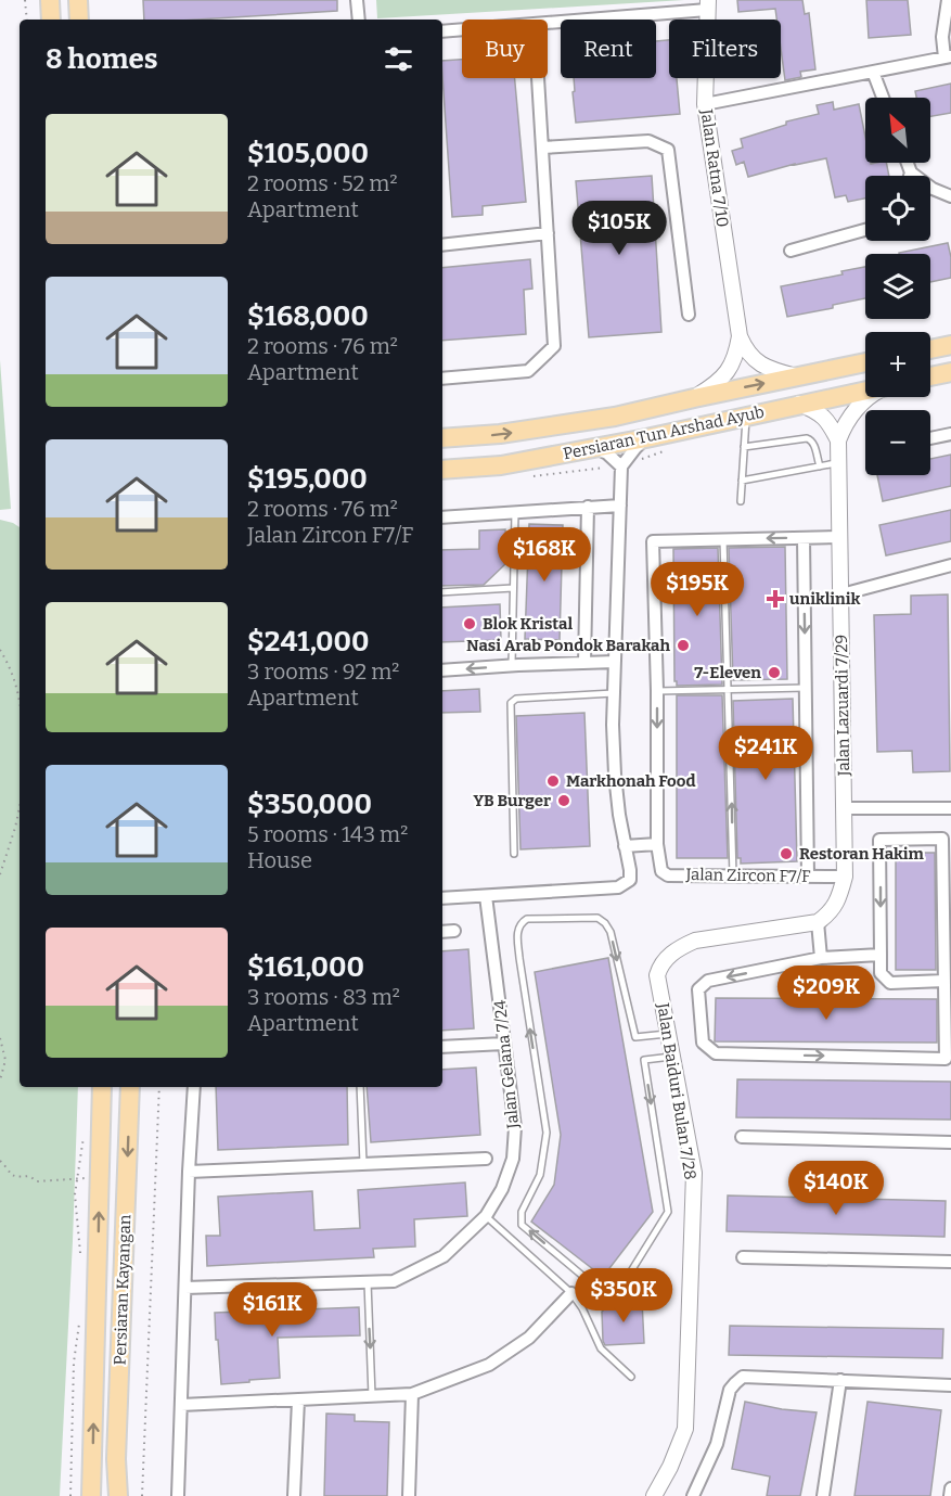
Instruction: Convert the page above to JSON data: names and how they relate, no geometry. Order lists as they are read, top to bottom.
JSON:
{
  "streets": {
    "main road": ["Persiaran Tun Arshad Ayub", "Persiaran Kayangan"],
    "street": [
      "Jalan Ratna 7/10",
      "Jalan Lazuardi 7/29",
      "Jalan Zircon F7/F",
      "Jalan Gelana 7/24",
      "Jalan Baiduri Bulan 7/28"
    ]
  },
  "crossings": [
    ["Jalan Ratna 7/10", "Persiaran Tun Arshad Ayub"],
    ["Jalan Lazuardi 7/29", "Jalan Zircon F7/F"],
    ["Jalan Lazuardi 7/29", "Jalan Baiduri Bulan 7/28"]
  ],
  "places": {
    "health": ["uniklinik"],
    "other": [
      "Blok Kristal",
      "Nasi Arab Pondok Barakah",
      "7-Eleven",
      "Markhonah Food",
      "YB Burger",
      "Restoran Hakim"
    ]
  },
  "north": "top left",
  "page": {
    "chip": ["Buy", "Rent", "Filters"],
    "heading": "8 homes",
    "map_buttons": ["+", "−"],
    "list": [
      {
        "name": "$105,000",
        "note": "2 rooms · 52 m² · Apartment"
      },
      {
        "name": "$168,000",
        "note": "2 rooms · 76 m² · Apartment"
      },
      {
        "name": "$195,000",
        "note": "2 rooms · 76 m² · Jalan Zircon F7/F"
      },
      {
        "name": "$241,000",
        "note": "3 rooms · 92 m² · Apartment"
      },
      {
        "name": "$350,000",
        "note": "5 rooms · 143 m² · House"
      },
      {
        "name": "$161,000",
        "note": "3 rooms · 83 m² · Apartment"
      }
    ],
    "price": [
      "$105K",
      "$168K",
      "$195K",
      "$241K",
      "$209K",
      "$140K",
      "$350K",
      "$161K"
    ]
  }
}
